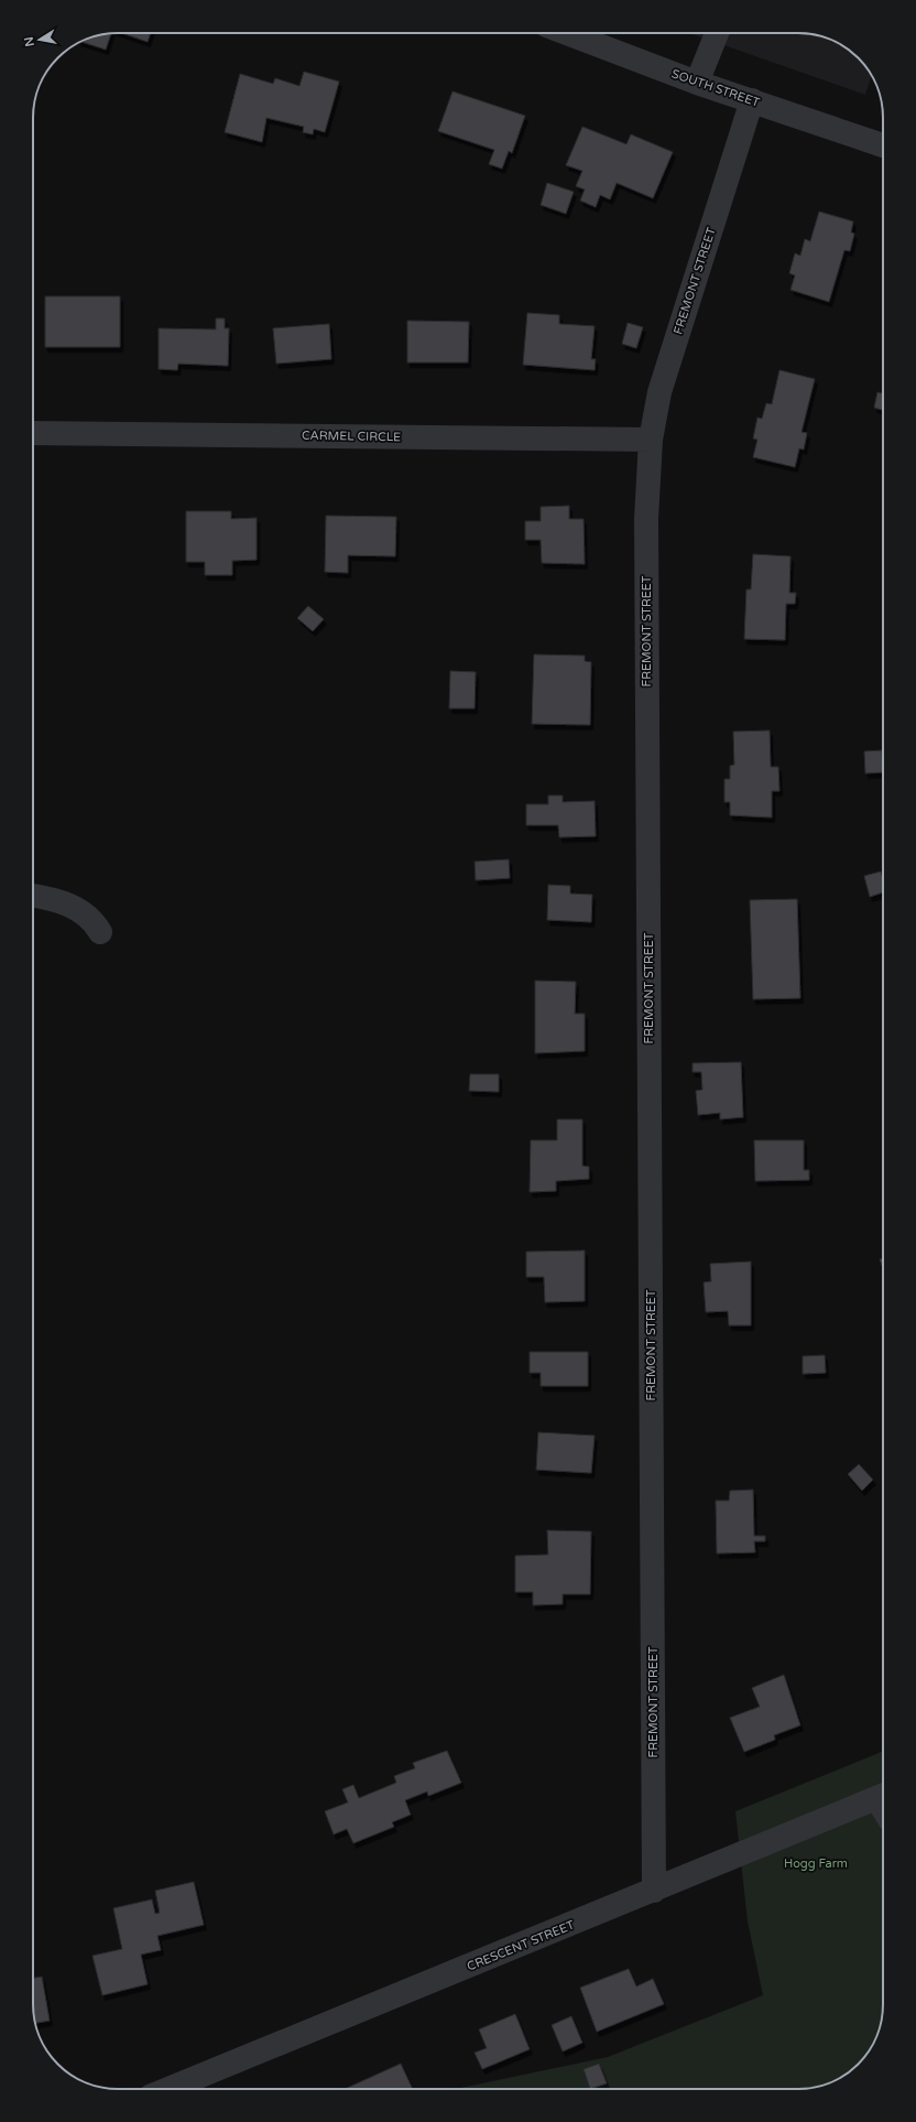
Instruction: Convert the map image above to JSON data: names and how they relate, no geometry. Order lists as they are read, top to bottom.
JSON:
{
  "streets": {
    "street": [
      "SOUTH STREET",
      "FREMONT STREET",
      "CARMEL CIRCLE",
      "CRESCENT STREET"
    ]
  },
  "crossings": [
    ["SOUTH STREET", "FREMONT STREET"],
    ["FREMONT STREET", "CARMEL CIRCLE"],
    ["FREMONT STREET", "CRESCENT STREET"]
  ],
  "parks": ["Hogg Farm"],
  "north": "left"
}
